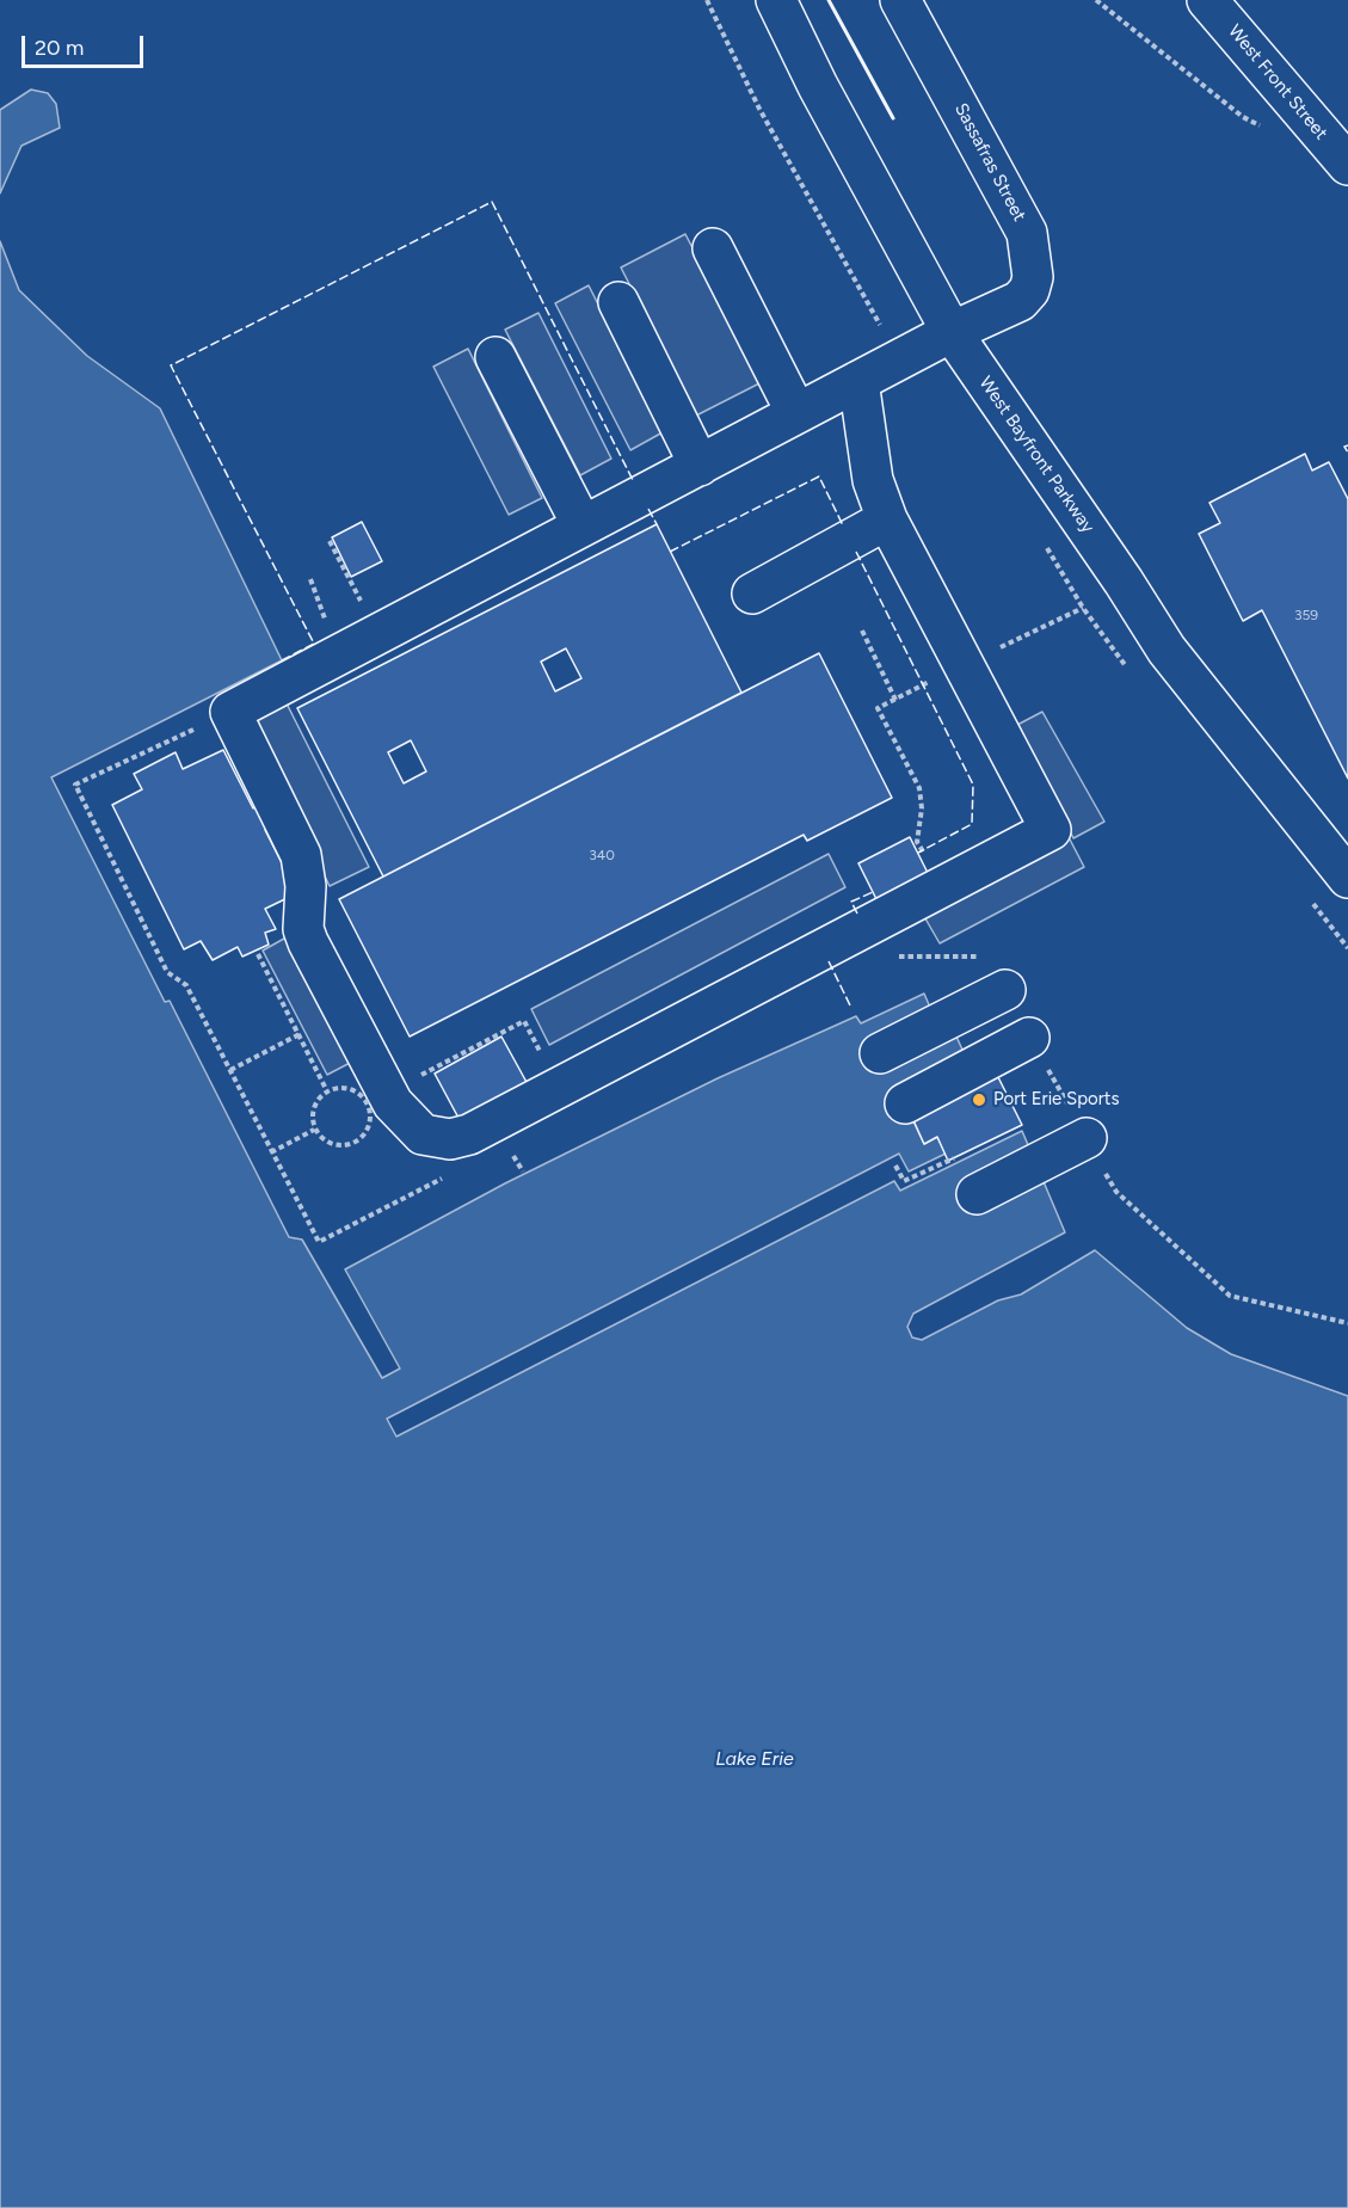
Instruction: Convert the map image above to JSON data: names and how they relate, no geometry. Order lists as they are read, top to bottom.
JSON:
{
  "streets": {
    "main road": ["West Front Street", "Sassafras Street", "West Bayfront Parkway"]
  },
  "crossings": [
    ["Sassafras Street", "West Bayfront Parkway"]
  ],
  "water": ["Lake Erie"],
  "places": ["Port Erie Sports"],
  "house_numbers": ["359", "340"],
  "scale_bar": "20 m"
}
